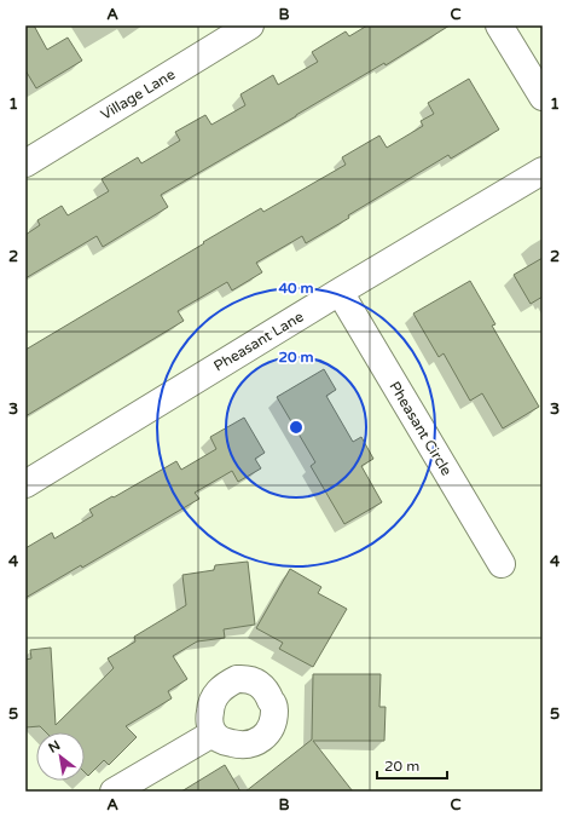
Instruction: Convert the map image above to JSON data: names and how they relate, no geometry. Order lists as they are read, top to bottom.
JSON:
{
  "streets": {
    "street": ["Village Lane", "Pheasant Lane", "Pheasant Circle"]
  },
  "crossings": [
    ["Pheasant Lane", "Pheasant Circle"]
  ],
  "scale_bar": "20 m",
  "north": "top left",
  "grid": {
    "columns": ["A", "B", "C"],
    "rows": [
      "1",
      "2",
      "3",
      "4",
      "5"
    ]
  },
  "rings": ["40 m", "20 m"]
}
